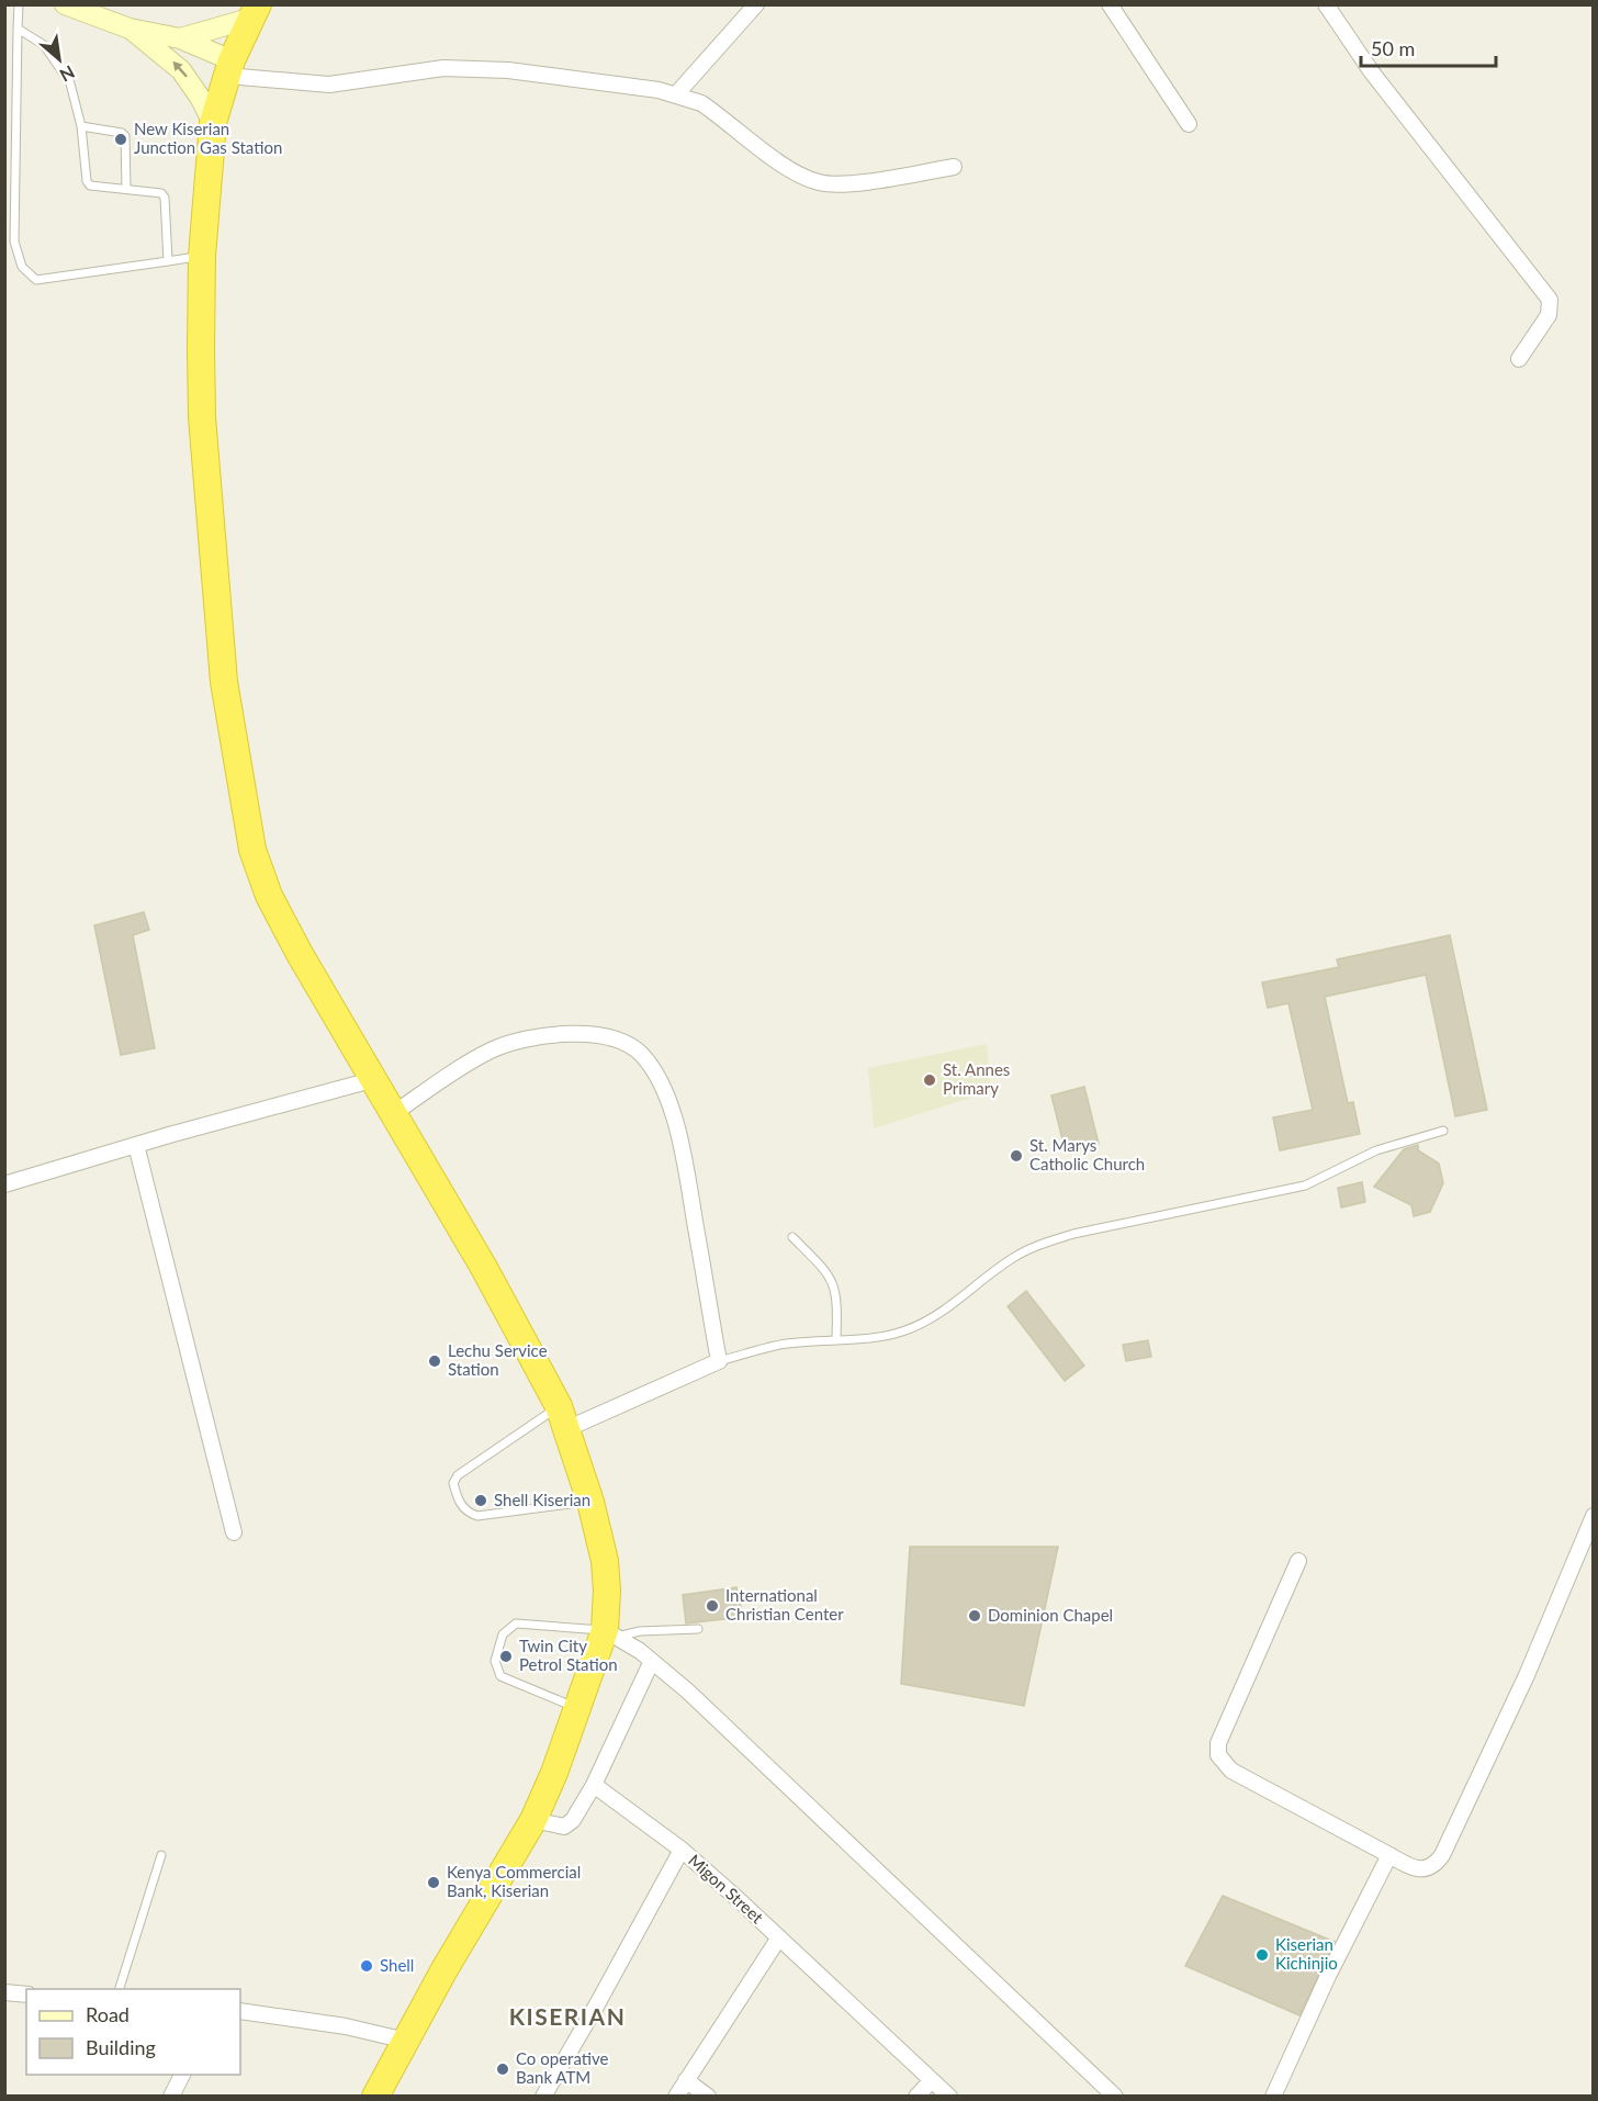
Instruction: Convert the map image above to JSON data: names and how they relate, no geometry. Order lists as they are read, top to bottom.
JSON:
{
  "streets": {
    "street": ["Migon Street"]
  },
  "districts": ["KISERIAN"],
  "places": [
    "New Kiserian Junction Gas Station",
    "St. Annes Primary",
    "St. Marys Catholic Church",
    "Lechu Service Station",
    "Shell Kiserian",
    "International Christian Center",
    "Dominion Chapel",
    "Twin City Petrol Station",
    "Kenya Commercial Bank, Kiserian",
    "Kiserian Kichinjio",
    "Shell",
    "Co operative Bank ATM"
  ],
  "legend": ["Road", "Building"],
  "scale_bar": "50 m",
  "north": "bottom right"
}
